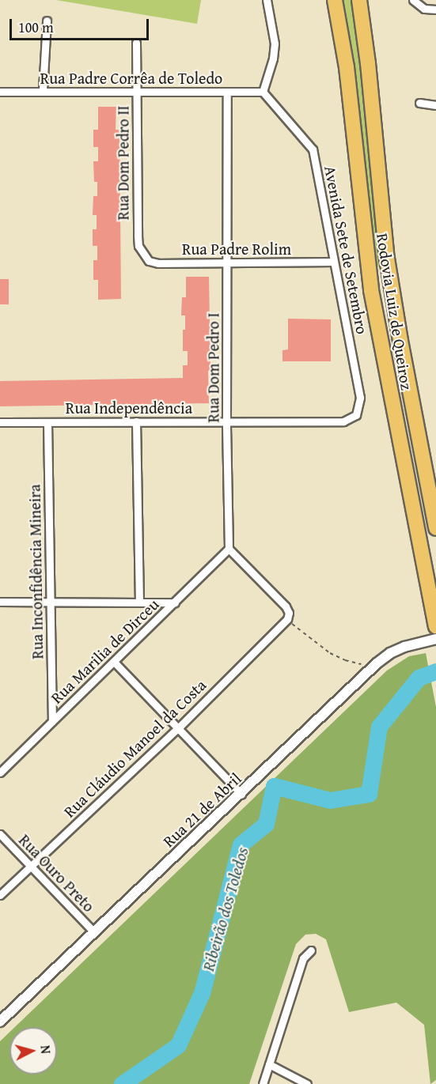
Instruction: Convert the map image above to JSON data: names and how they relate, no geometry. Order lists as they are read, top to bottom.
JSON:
{
  "streets": {
    "highway": ["Rodovia Luiz de Queiroz"],
    "street": [
      "Rua Padre Corrêa de Toledo",
      "Rua Dom Pedro II",
      "Rua Padre Rolim",
      "Avenida Sete de Setembro",
      "Rua Dom Pedro I",
      "Rua Independência",
      "Rua Inconfidência Mineira",
      "Rua Marilia de Dirceu",
      "Rua Cláudio Manoel da Costa",
      "Rua 21 de Abril",
      "Rua Ouro Preto"
    ]
  },
  "crossings": [
    ["Rua Padre Corrêa de Toledo", "Rua Dom Pedro II"],
    ["Rua Padre Corrêa de Toledo", "Avenida Sete de Setembro"],
    ["Rua Padre Corrêa de Toledo", "Rua Dom Pedro I"],
    ["Rua Dom Pedro II", "Rua Padre Rolim"],
    ["Rua Padre Rolim", "Avenida Sete de Setembro"],
    ["Rua Padre Rolim", "Rua Dom Pedro I"],
    ["Avenida Sete de Setembro", "Rua Independência"],
    ["Rua Dom Pedro I", "Rua Independência"],
    ["Rua Dom Pedro I", "Rua Marilia de Dirceu"],
    ["Rua Independência", "Rua Inconfidência Mineira"],
    ["Rua Inconfidência Mineira", "Rua Marilia de Dirceu"],
    ["Rua Cláudio Manoel da Costa", "Rua Ouro Preto"],
    ["Rua 21 de Abril", "Rua Ouro Preto"]
  ],
  "water": ["Ribeirão dos Toledos"],
  "scale_bar": "100 m",
  "north": "right"
}
